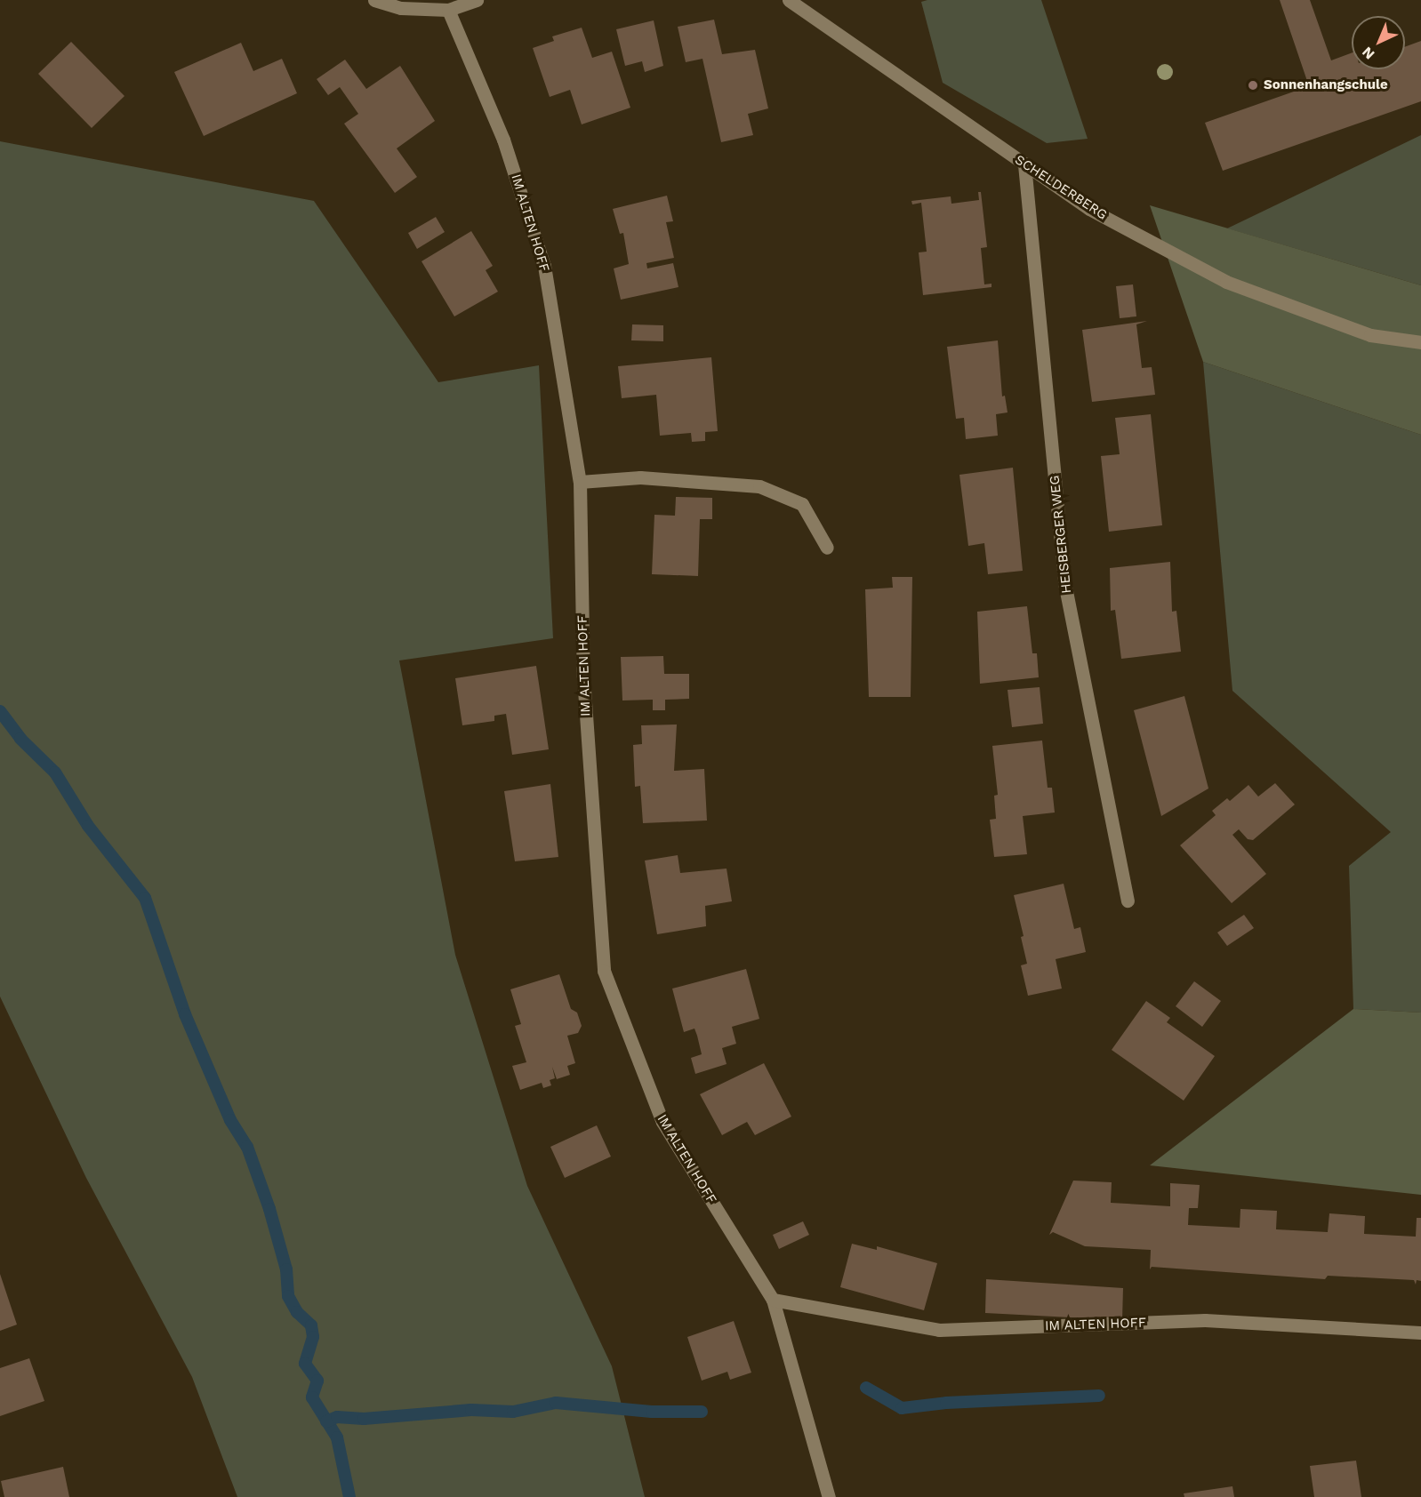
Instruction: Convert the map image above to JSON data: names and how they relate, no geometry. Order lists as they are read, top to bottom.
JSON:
{
  "streets": {
    "street": ["SCHELDERBERG", "IM ALTEN HOFF", "HEISBERGER WEG"]
  },
  "crossings": [
    ["SCHELDERBERG", "HEISBERGER WEG"]
  ],
  "places": ["Sonnenhangschule"],
  "north": "bottom left"
}
